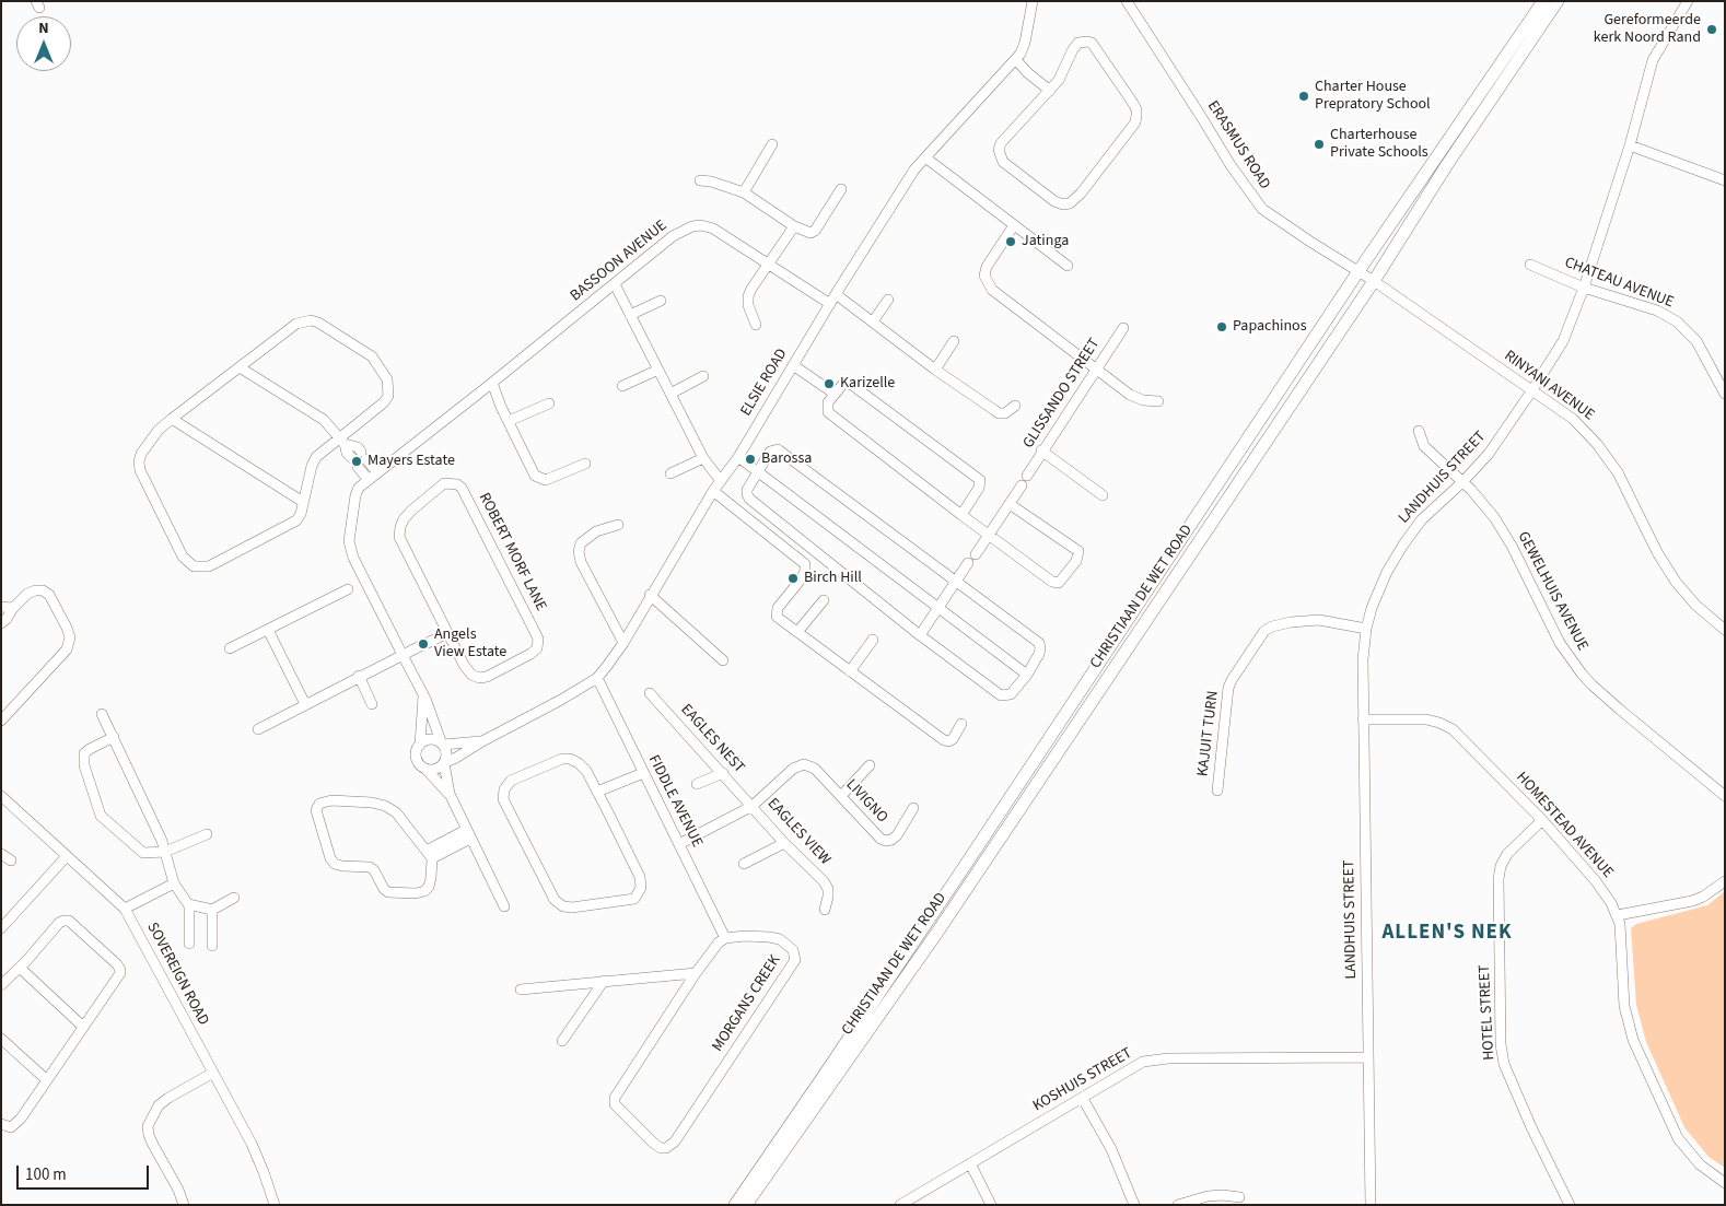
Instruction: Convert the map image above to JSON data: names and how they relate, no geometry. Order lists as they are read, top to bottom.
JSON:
{
  "streets": {
    "main road": ["CHRISTIAAN DE WET ROAD"],
    "street": [
      "ERASMUS ROAD",
      "BASSOON AVENUE",
      "CHATEAU AVENUE",
      "ELSIE ROAD",
      "RINYANI AVENUE",
      "GLISSANDO STREET",
      "LANDHUIS STREET",
      "ROBERT MORF LANE",
      "GEWELHUIS AVENUE",
      "KAJUIT TURN",
      "EAGLES NEST",
      "FIDDLE AVENUE",
      "LIVIGNO",
      "HOMESTEAD AVENUE",
      "EAGLES VIEW",
      "SOVEREIGN ROAD",
      "MORGANS CREEK",
      "HOTEL STREET",
      "KOSHUIS STREET"
    ]
  },
  "crossings": [
    ["ERASMUS ROAD", "RINYANI AVENUE"],
    ["ERASMUS ROAD", "CHRISTIAAN DE WET ROAD"],
    ["BASSOON AVENUE", "ELSIE ROAD"],
    ["CHATEAU AVENUE", "LANDHUIS STREET"],
    ["ELSIE ROAD", "FIDDLE AVENUE"],
    ["RINYANI AVENUE", "LANDHUIS STREET"],
    ["RINYANI AVENUE", "CHRISTIAAN DE WET ROAD"],
    ["LANDHUIS STREET", "GEWELHUIS AVENUE"],
    ["LANDHUIS STREET", "KAJUIT TURN"],
    ["LANDHUIS STREET", "HOMESTEAD AVENUE"],
    ["LANDHUIS STREET", "KOSHUIS STREET"],
    ["EAGLES NEST", "LIVIGNO"],
    ["EAGLES NEST", "EAGLES VIEW"],
    ["FIDDLE AVENUE", "MORGANS CREEK"],
    ["LIVIGNO", "EAGLES VIEW"],
    ["HOMESTEAD AVENUE", "HOTEL STREET"]
  ],
  "districts": ["ALLEN'S NEK"],
  "places": [
    "Gereformeerde kerk Noord Rand",
    "Charter House Prepratory School",
    "Charterhouse Private Schools",
    "Jatinga",
    "Papachinos",
    "Karizelle",
    "Barossa",
    "Mayers Estate",
    "Birch Hill",
    "Angels View Estate"
  ],
  "scale_bar": "100 m",
  "north": "top"
}
